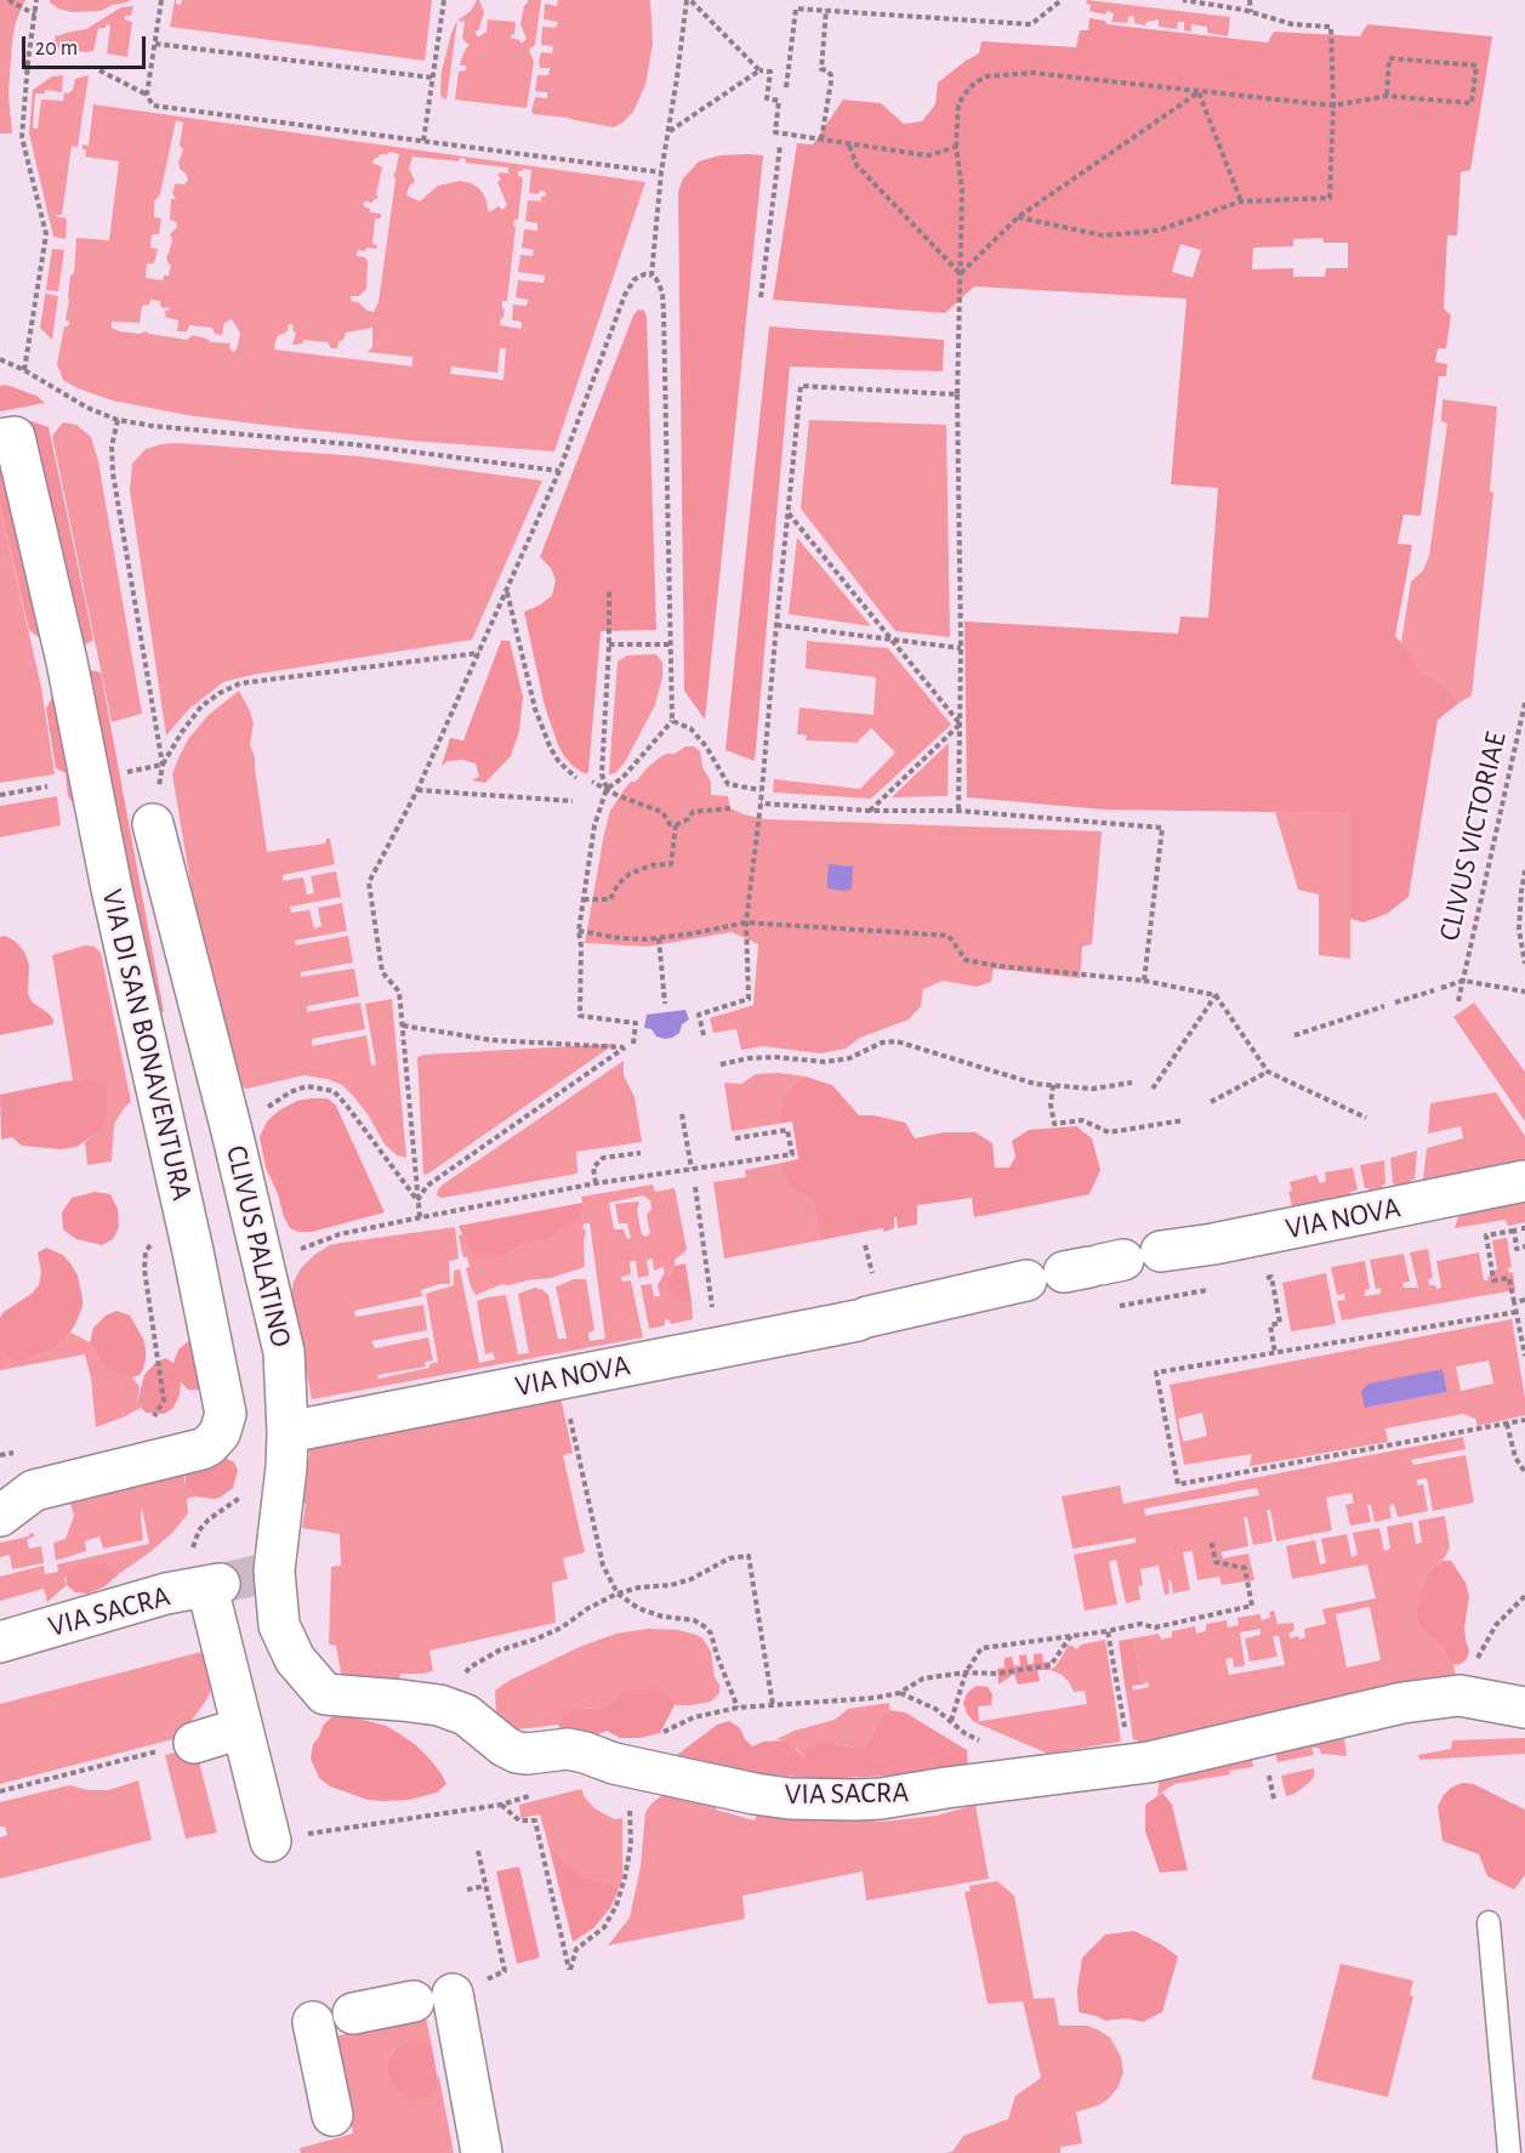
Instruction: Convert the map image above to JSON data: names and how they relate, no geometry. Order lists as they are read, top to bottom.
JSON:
{
  "streets": {
    "street": [
      "VIA DI SAN BONAVENTURA",
      "VIA NOVA",
      "CLIVUS PALATINO",
      "VIA SACRA"
    ],
    "path": ["CLIVUS VICTORIAE"]
  },
  "crossings": [
    ["VIA NOVA", "CLIVUS PALATINO"],
    ["CLIVUS PALATINO", "VIA SACRA"]
  ],
  "scale_bar": "20 m"
}
